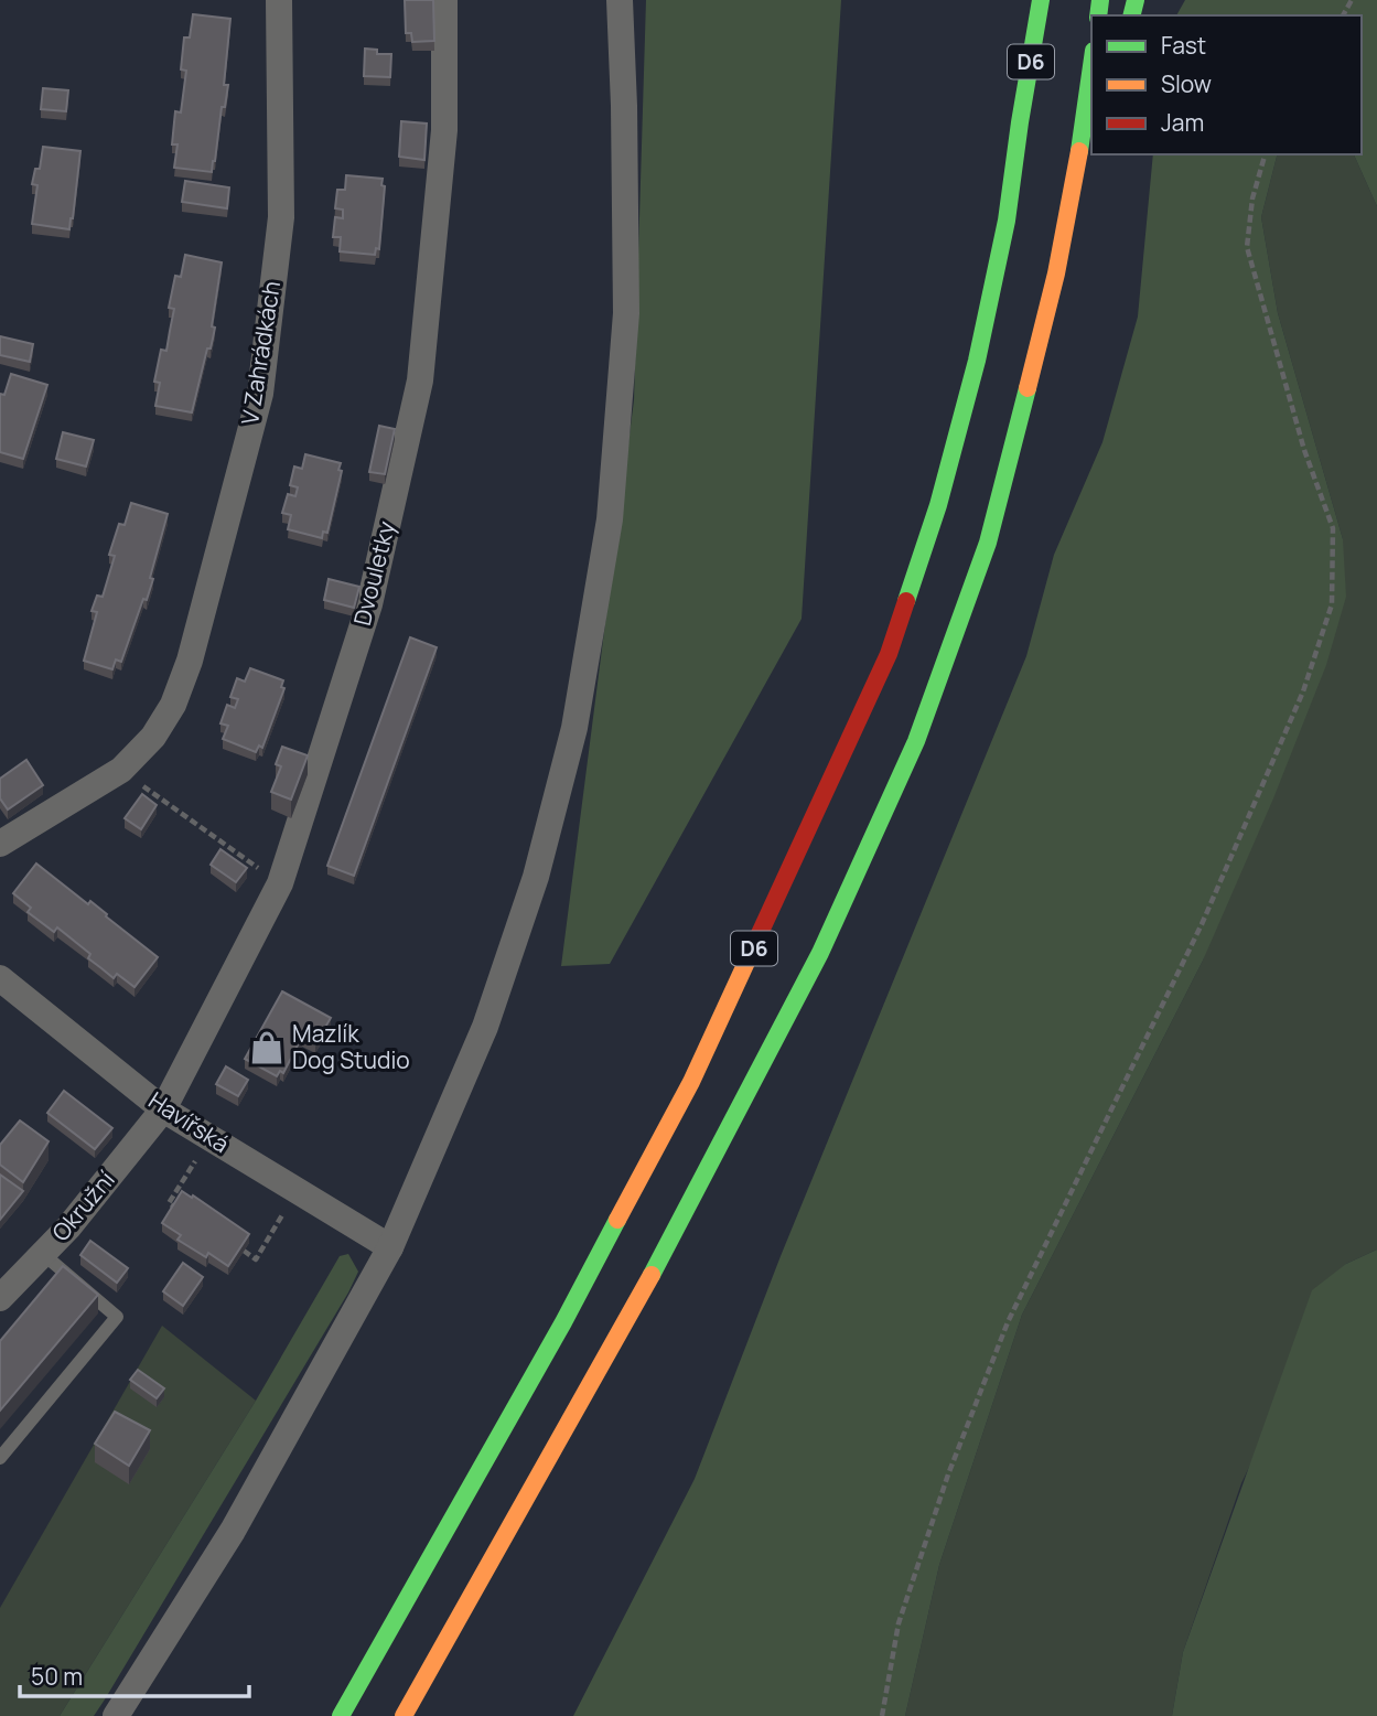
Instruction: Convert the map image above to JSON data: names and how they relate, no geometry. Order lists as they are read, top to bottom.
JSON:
{
  "streets": {
    "highway": ["D6"],
    "street": [
      "V Zahrádkách",
      "Dvouletky",
      "Havířská",
      "Okružní"
    ]
  },
  "crossings": [
    ["Dvouletky", "Havířská"],
    ["Dvouletky", "Okružní"],
    ["Havířská", "Okružní"]
  ],
  "places": {
    "shop": ["Mazlík Dog Studio"]
  },
  "legend": ["Fast", "Slow", "Jam"],
  "scale_bar": "50 m"
}
